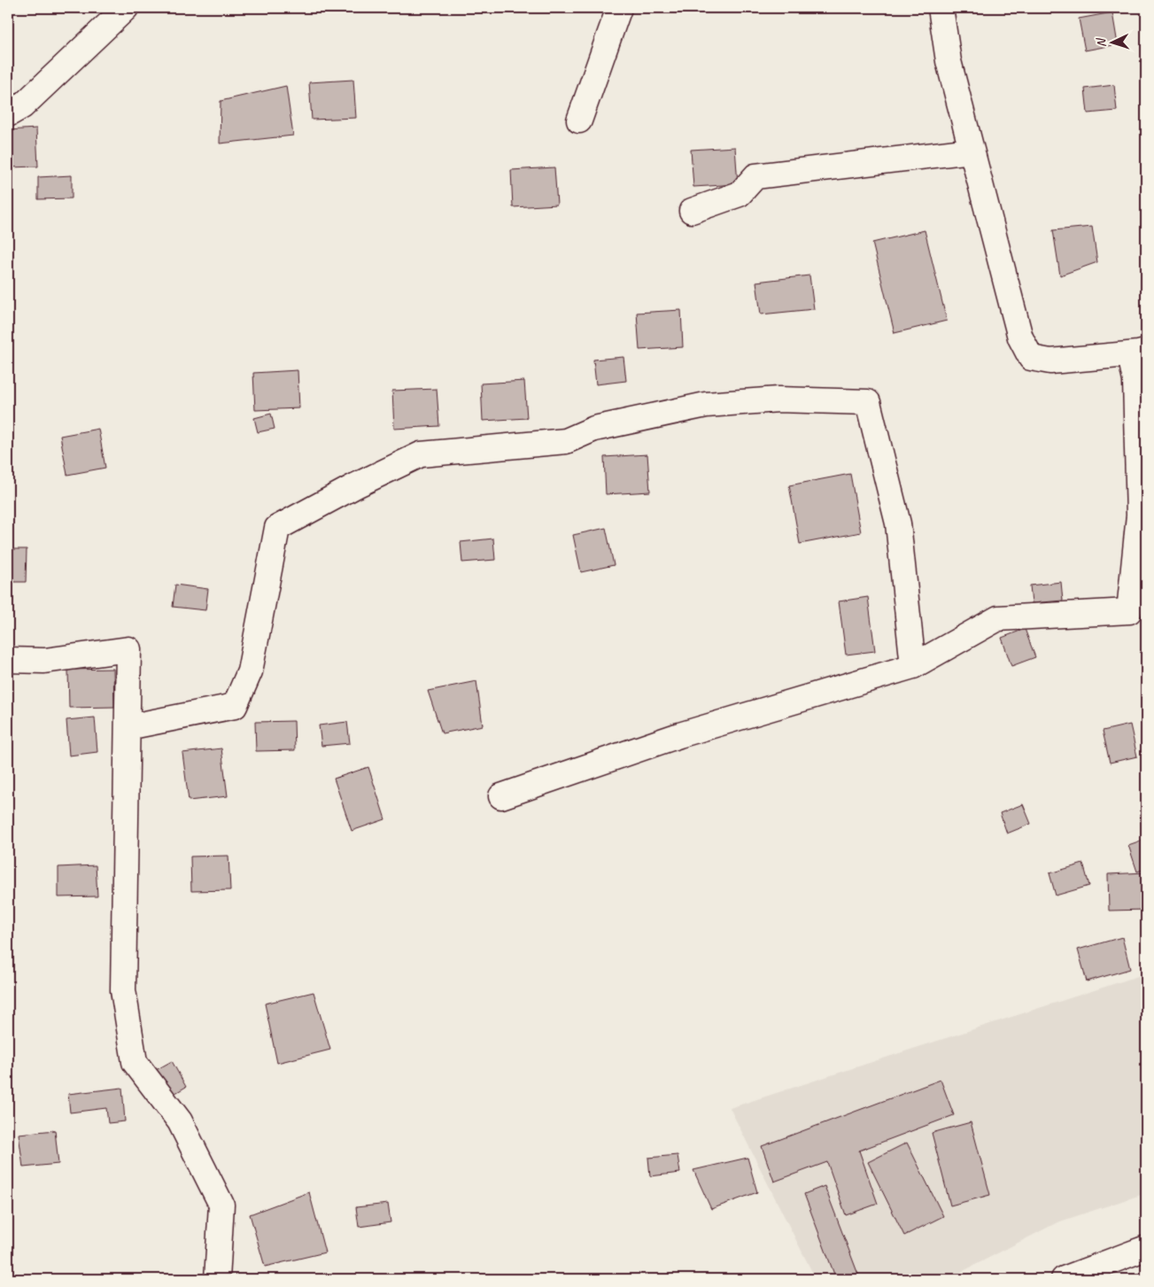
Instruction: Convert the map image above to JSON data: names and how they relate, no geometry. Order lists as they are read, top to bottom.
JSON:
{
  "north": "left"
}
